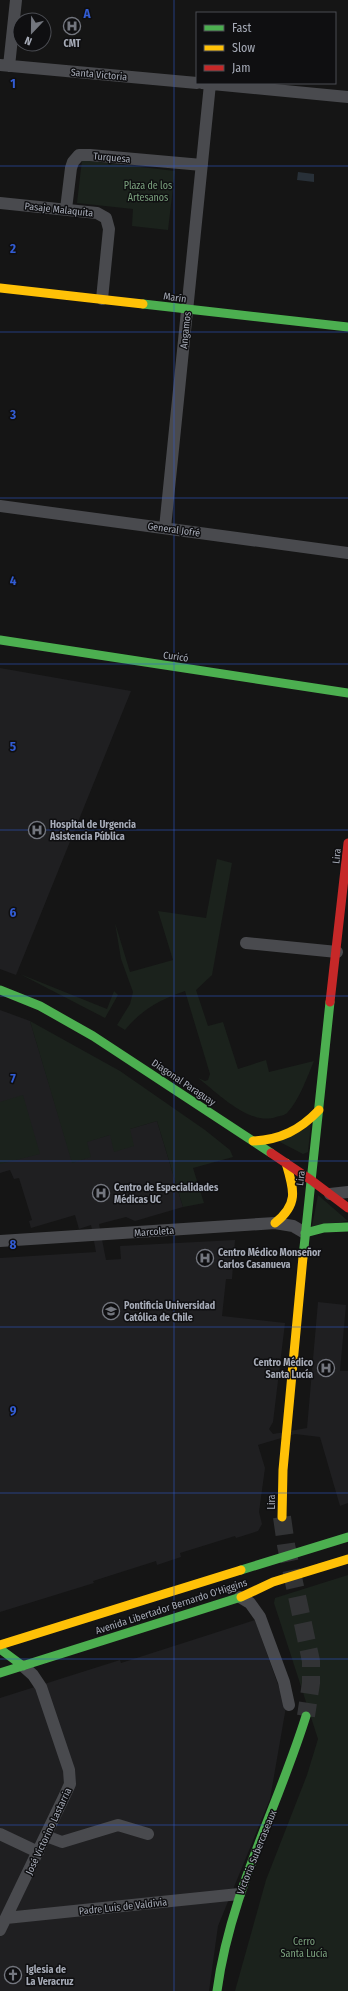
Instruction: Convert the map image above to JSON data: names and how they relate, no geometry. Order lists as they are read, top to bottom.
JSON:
{
  "streets": {
    "main road": [
      "Marín",
      "Curicó",
      "Lira",
      "Diagonal Paraguay",
      "Avenida Libertador Bernardo O'Higgins",
      "Victoria Subercaseaux"
    ],
    "street": [
      "Santa Victoria",
      "Turquesa",
      "Pasaje Malaquita",
      "Angamos",
      "General Jofré",
      "Marcoleta",
      "José Victorino Lastarria",
      "Padre Luis de Valdivia"
    ]
  },
  "crossings": [
    ["Turquesa", "Pasaje Malaquita"],
    ["Turquesa", "Angamos"],
    ["Pasaje Malaquita", "Marín"],
    ["Marín", "Angamos"],
    ["Angamos", "General Jofré"],
    ["Lira", "Diagonal Paraguay"],
    ["Lira", "Marcoleta"],
    ["Avenida Libertador Bernardo O'Higgins", "José Victorino Lastarria"],
    ["José Victorino Lastarria", "Padre Luis de Valdivia"],
    ["Victoria Subercaseaux", "Padre Luis de Valdivia"]
  ],
  "parks": ["Plaza de los Artesanos", "Cerro Santa Lucía"],
  "places": {
    "hospital": [
      "CMT",
      "Hospital de Urgencia Asistencia Pública",
      "Centro de Especialidades Médicas UC",
      "Centro Médico Monseñor Carlos Casanueva",
      "Centro Médico Santa Lucía"
    ],
    "school or university": ["Pontificia Universidad Católica de Chile"],
    "church": ["Iglesia de La Veracruz"]
  },
  "legend": ["Fast", "Slow", "Jam"],
  "north": "bottom",
  "grid": {
    "columns": ["A"],
    "rows": [
      "1",
      "2",
      "3",
      "4",
      "5",
      "6",
      "7",
      "8",
      "9"
    ]
  }
}
